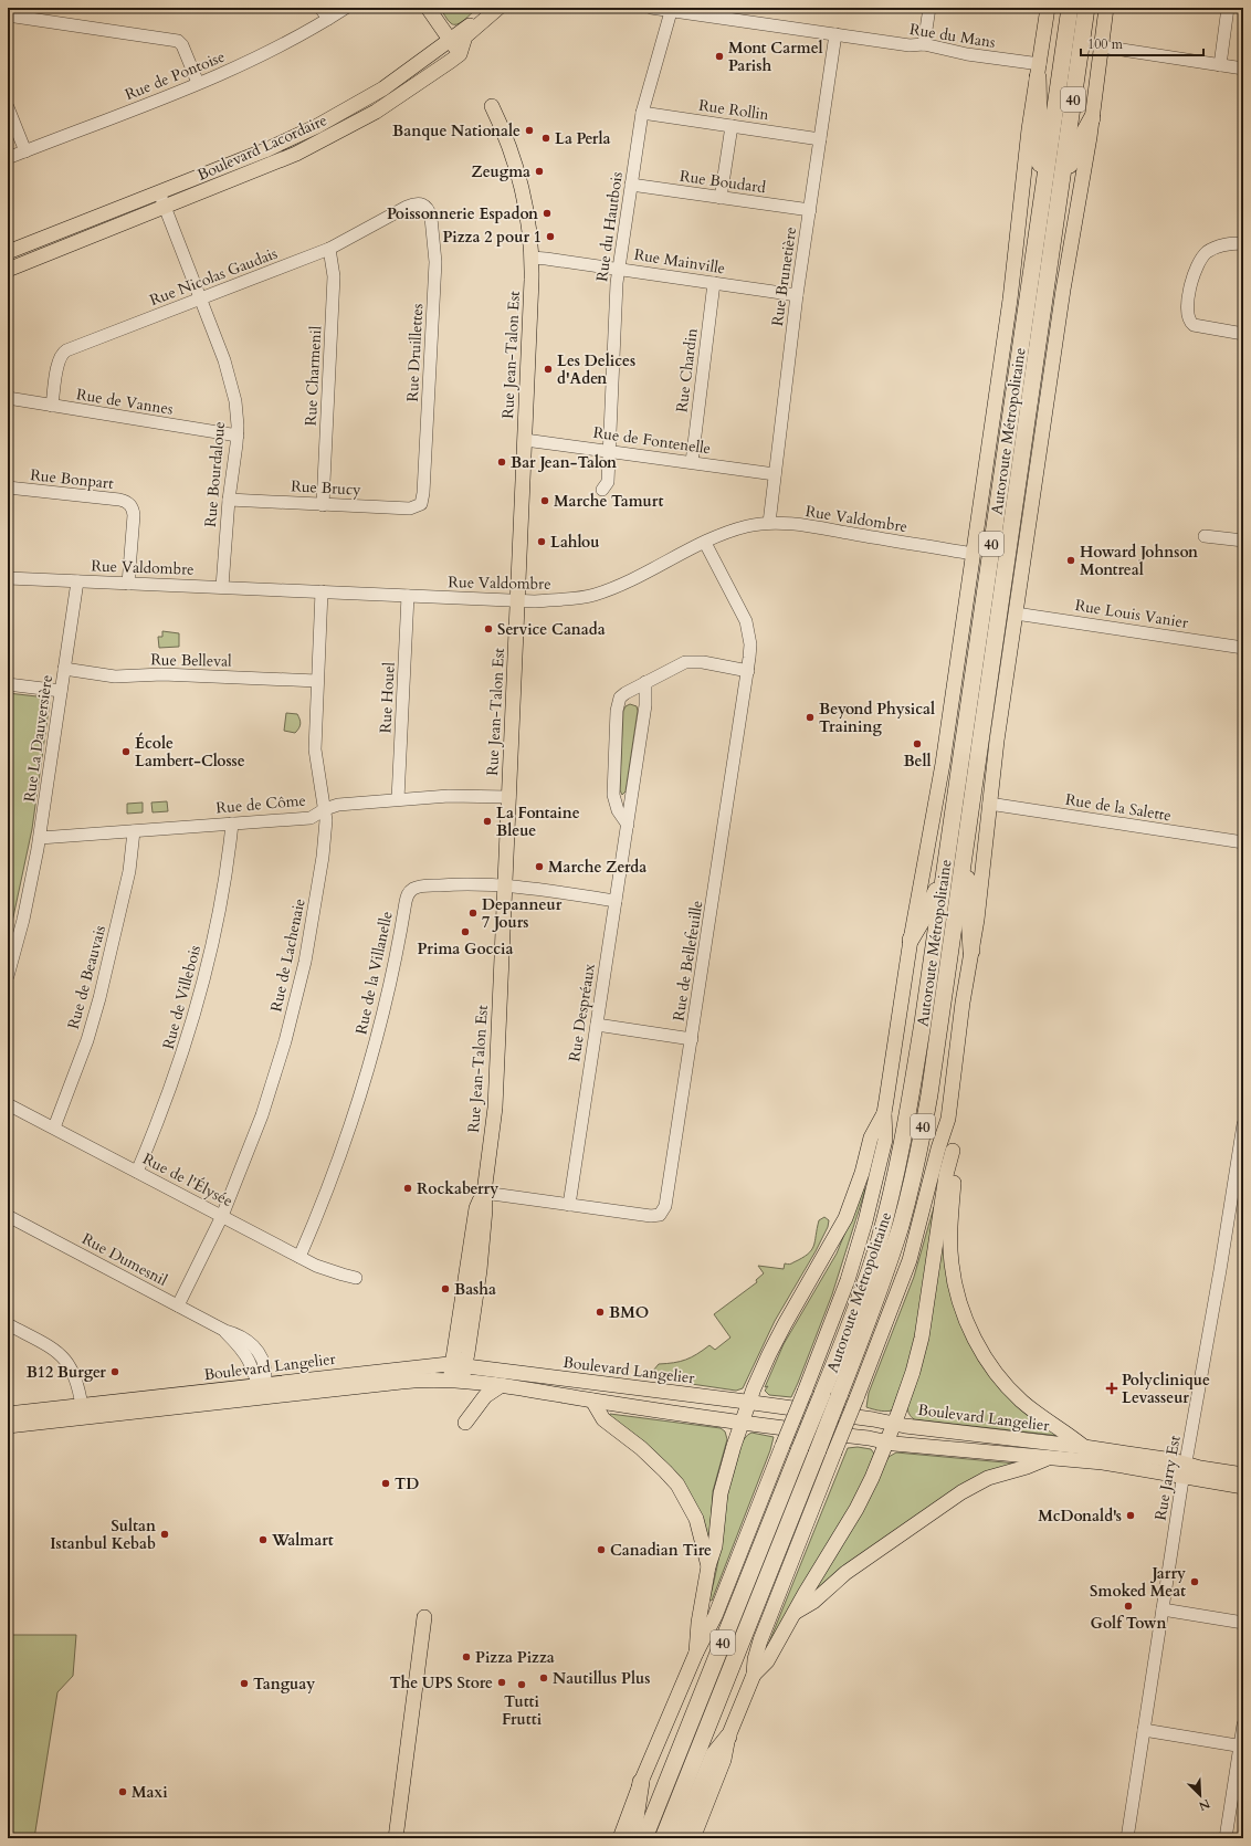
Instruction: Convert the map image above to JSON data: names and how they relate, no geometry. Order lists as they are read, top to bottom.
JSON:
{
  "streets": {
    "highway": ["40", "Autoroute Métropolitaine"],
    "main road": ["Boulevard Lacordaire", "Rue Jean-Talon Est", "Boulevard Langelier"],
    "street": [
      "Rue du Mans",
      "Rue de Pontoise",
      "Rue Rollin",
      "Rue Boudard",
      "Rue du Hautbois",
      "Rue Mainville",
      "Rue Nicolas Gaudais",
      "Rue Brunetière",
      "Rue Druillettes",
      "Rue Chardin",
      "Rue Charmenil",
      "Rue de Vannes",
      "Rue de Fontenelle",
      "Rue Bourdaloue",
      "Rue Bonpart",
      "Rue Brucy",
      "Rue Valdombre",
      "Rue Louis Vanier",
      "Rue Belleval",
      "Rue Houel",
      "Rue La Dauversière",
      "Rue de Côme",
      "Rue de la Salette",
      "Rue de Lachenaie",
      "Rue de Bellefeuille",
      "Rue de la Villanelle",
      "Rue de Beauvais",
      "Rue de Villebois",
      "Rue Despréaux",
      "Rue de l'Élysée",
      "Rue Dumesnil",
      "Rue Jarry Est"
    ]
  },
  "crossings": [
    ["Rue du Mans", "Rue du Hautbois"],
    ["Rue du Mans", "Rue Brunetière"],
    ["Rue Rollin", "Rue du Hautbois"],
    ["Rue Rollin", "Rue Brunetière"],
    ["Boulevard Lacordaire", "Rue Bourdaloue"],
    ["Rue Boudard", "Rue du Hautbois"],
    ["Rue Boudard", "Rue Brunetière"],
    ["Rue du Hautbois", "Rue Mainville"],
    ["Rue du Hautbois", "Rue de Fontenelle"],
    ["Rue Mainville", "Rue Brunetière"],
    ["Rue Mainville", "Rue Jean-Talon Est"],
    ["Rue Mainville", "Rue Chardin"],
    ["Rue Nicolas Gaudais", "Rue Druillettes"],
    ["Rue Nicolas Gaudais", "Rue Charmenil"],
    ["Rue Nicolas Gaudais", "Rue de Vannes"],
    ["Rue Nicolas Gaudais", "Rue Bourdaloue"],
    ["Rue Brunetière", "Rue de Fontenelle"],
    ["Rue Brunetière", "Rue Valdombre"],
    ["Rue Druillettes", "Rue Brucy"],
    ["Rue Jean-Talon Est", "Rue de Fontenelle"],
    ["Rue Jean-Talon Est", "Rue Valdombre"],
    ["Rue Jean-Talon Est", "Rue de Côme"],
    ["Rue Jean-Talon Est", "Rue de Bellefeuille"],
    ["Rue Jean-Talon Est", "Rue de la Villanelle"],
    ["Rue Jean-Talon Est", "Boulevard Langelier"],
    ["Rue Chardin", "Rue de Fontenelle"],
    ["Rue Charmenil", "Rue Brucy"],
    ["Rue de Vannes", "Rue Bourdaloue"],
    ["Rue Bourdaloue", "Rue Brucy"],
    ["Rue Bourdaloue", "Rue Valdombre"],
    ["Rue Bonpart", "Rue Valdombre"],
    ["Rue Valdombre", "Rue Houel"],
    ["Rue Valdombre", "Rue La Dauversière"],
    ["Rue Valdombre", "Rue de Lachenaie"],
    ["Rue Valdombre", "Rue de Bellefeuille"],
    ["Rue Belleval", "Rue La Dauversière"],
    ["Rue Belleval", "Rue de Lachenaie"],
    ["Rue Houel", "Rue de Côme"],
    ["Rue La Dauversière", "Rue de Côme"],
    ["Rue de Côme", "Rue de Lachenaie"],
    ["Rue de Côme", "Rue de Beauvais"],
    ["Rue de Côme", "Rue de Villebois"],
    ["Rue de Lachenaie", "Rue de l'Élysée"],
    ["Rue de Lachenaie", "Rue Dumesnil"],
    ["Rue de Bellefeuille", "Rue Despréaux"],
    ["Rue de la Villanelle", "Rue Despréaux"],
    ["Rue de la Villanelle", "Rue de l'Élysée"],
    ["Rue de Beauvais", "Rue de l'Élysée"],
    ["Rue de Villebois", "Rue de l'Élysée"],
    ["Rue Dumesnil", "Boulevard Langelier"],
    ["Boulevard Langelier", "Rue Jarry Est"]
  ],
  "places": {
    "other": [
      "Mont Carmel Parish",
      "Banque Nationale",
      "La Perla",
      "Zeugma",
      "Poissonnerie Espadon",
      "Pizza 2 pour 1",
      "Les Delices d'Aden",
      "Bar Jean-Talon",
      "Marche Tamurt",
      "Lahlou",
      "Howard Johnson Montreal",
      "Service Canada",
      "Beyond Physical Training",
      "Bell",
      "École Lambert-Closse",
      "La Fontaine Bleue",
      "Marche Zerda",
      "Depanneur 7 Jours",
      "Prima Goccia",
      "Rockaberry",
      "Basha",
      "BMO",
      "B12 Burger",
      "TD",
      "McDonald's",
      "Sultan Istanbul Kebab",
      "Walmart",
      "Canadian Tire",
      "Jarry Smoked Meat",
      "Golf Town",
      "Pizza Pizza",
      "Nautillus Plus",
      "The UPS Store",
      "Tanguay",
      "Tutti Frutti",
      "Maxi"
    ],
    "health": ["Polyclinique Levasseur"]
  },
  "scale_bar": "100 m",
  "north": "bottom right"
}
